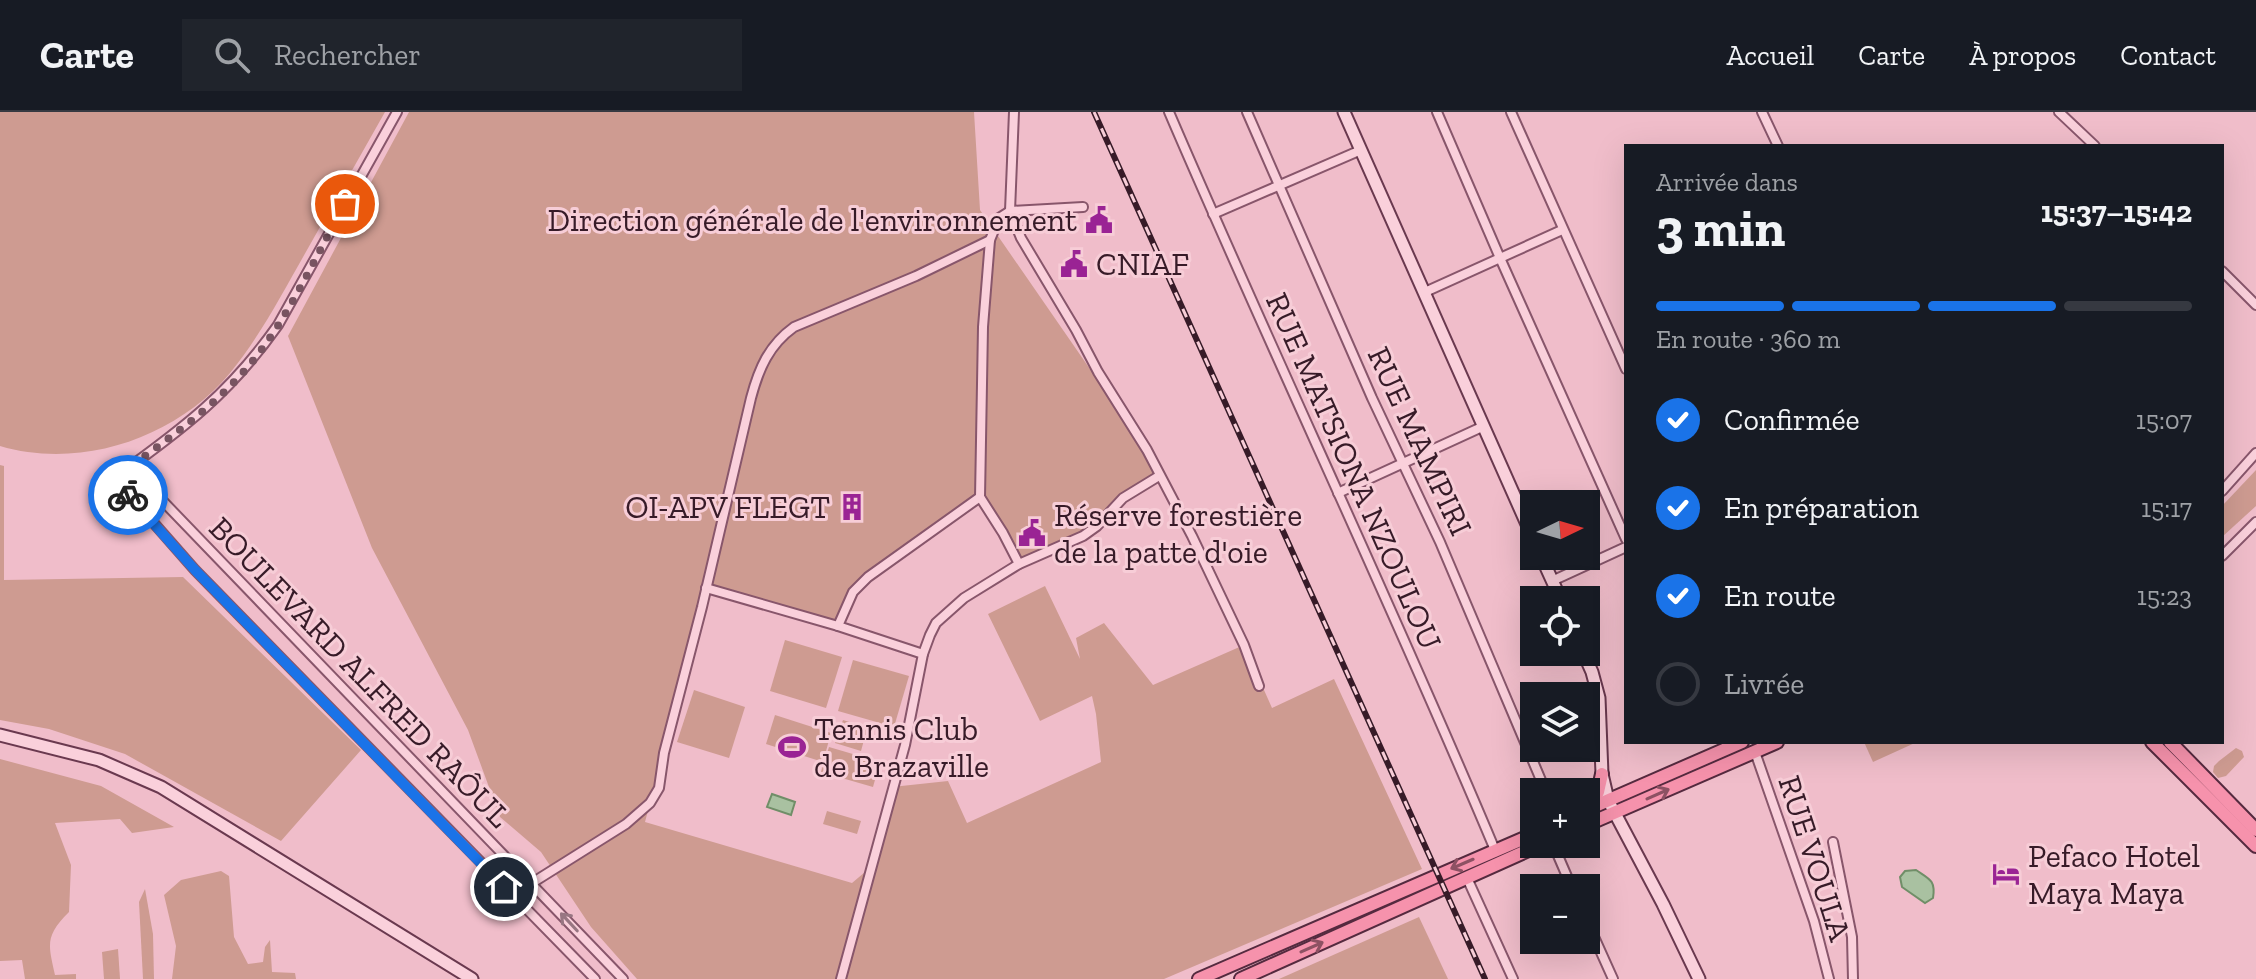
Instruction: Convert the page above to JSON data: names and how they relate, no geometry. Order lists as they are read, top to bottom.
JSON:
{
  "streets": {
    "street": [
      "RUE MAMPIRI",
      "RUE MATSIONA NZOULOU",
      "BOULEVARD ALFRED RAÔUL",
      "RUE VOULA"
    ]
  },
  "places": {
    "public building": ["Direction générale de l'environnement", "CNIAF", "Réserve forestière de la patte d'oie"],
    "building": ["OI-APV FLEGT"],
    "sports": ["Tennis Club de Brazaville"],
    "hotel": ["Pefaco Hotel Maya Maya"]
  },
  "north": "right",
  "page": {
    "header": "Carte",
    "search": "Rechercher",
    "nav": [
      "Accueil",
      "Carte",
      "À propos",
      "Contact"
    ],
    "heading": ["3 min", "Arrivée dans", "15:37–15:42"],
    "bar": "En route · 360 m",
    "list": [
      ["Confirmée", "15:07"],
      ["En préparation", "15:17"],
      ["En route", "15:23"],
      "Livrée"
    ],
    "map_buttons": ["+", "−"]
  }
}
